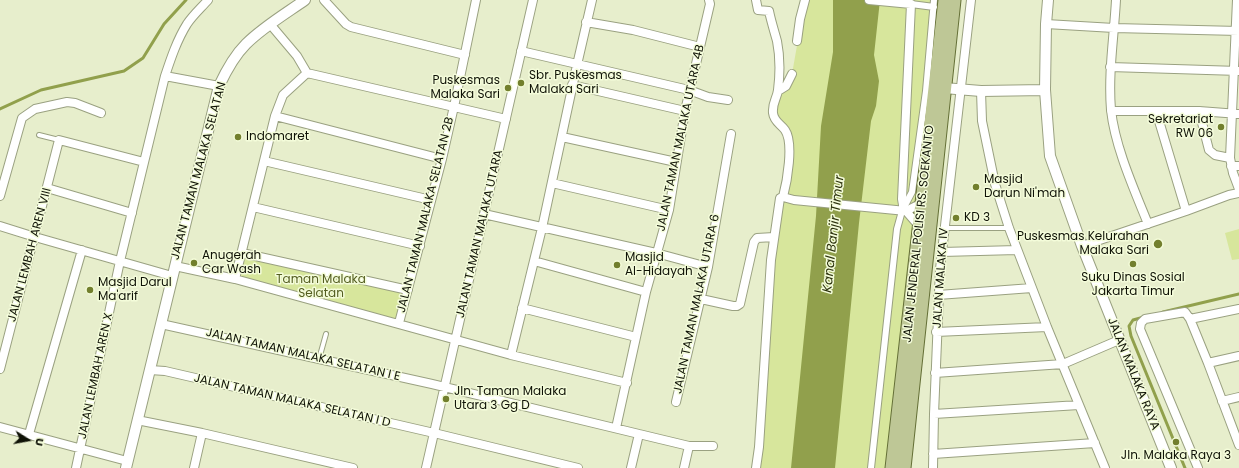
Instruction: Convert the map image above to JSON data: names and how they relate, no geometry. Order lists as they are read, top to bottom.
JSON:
{
  "streets": {
    "main road": ["JALAN JENDERAL POLISI RS. SOEKANTO"],
    "street": [
      "JALAN TAMAN MALAKA UTARA 4B",
      "JALAN TAMAN MALAKA SELATAN",
      "JALAN TAMAN MALAKA SELATAN 2B",
      "JALAN TAMAN MALAKA UTARA",
      "JALAN LEMBAH AREN VIII",
      "JALAN MALAKA IV",
      "JALAN TAMAN MALAKA UTARA 6",
      "JALAN TAMAN MALAKA SELATAN I E",
      "JALAN MALAKA RAYA",
      "JALAN LEMBAH AREN X",
      "JALAN TAMAN MALAKA SELATAN I D"
    ]
  },
  "crossings": [
    ["JALAN TAMAN MALAKA UTARA 4B", "JALAN TAMAN MALAKA SELATAN I E"],
    ["JALAN TAMAN MALAKA SELATAN", "JALAN TAMAN MALAKA SELATAN I E"],
    ["JALAN TAMAN MALAKA SELATAN", "JALAN TAMAN MALAKA SELATAN I D"],
    ["JALAN TAMAN MALAKA UTARA", "JALAN TAMAN MALAKA SELATAN I E"],
    ["JALAN TAMAN MALAKA UTARA", "JALAN TAMAN MALAKA SELATAN I D"]
  ],
  "water": ["Kanal Banjir Timur"],
  "parks": ["Taman Malaka Selatan"],
  "places": [
    "Sbr. Puskesmas Malaka Sari",
    "Puskesmas Malaka Sari",
    "Sekretariat RW 06",
    "Indomaret",
    "Masjid Darun Ni'mah",
    "KD 3",
    "Puskesmas Kelurahan Malaka Sari",
    "Anugerah Car Wash",
    "Suku Dinas Sosial Jakarta Timur",
    "Masjid Al-Hidayah",
    "Masjid Darul Ma'arif",
    "Jln. Taman Malaka Utara 3 Gg D",
    "Jln. Malaka Raya 3"
  ],
  "north": "right"
}
